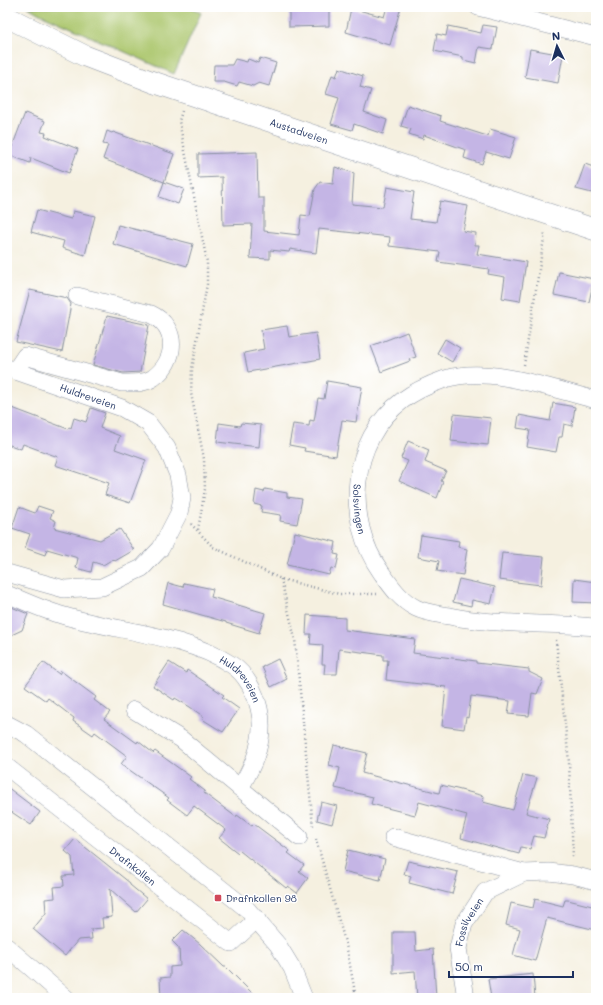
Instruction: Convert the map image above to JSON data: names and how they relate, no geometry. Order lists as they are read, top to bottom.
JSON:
{
  "streets": {
    "main road": ["Austadveien"],
    "street": [
      "Huldreveien",
      "Solsvingen",
      "Drafnkollen",
      "Fossilveien"
    ]
  },
  "places": {
    "transit": ["Drafnkollen 98"]
  },
  "scale_bar": "50 m",
  "north": "top"
}
